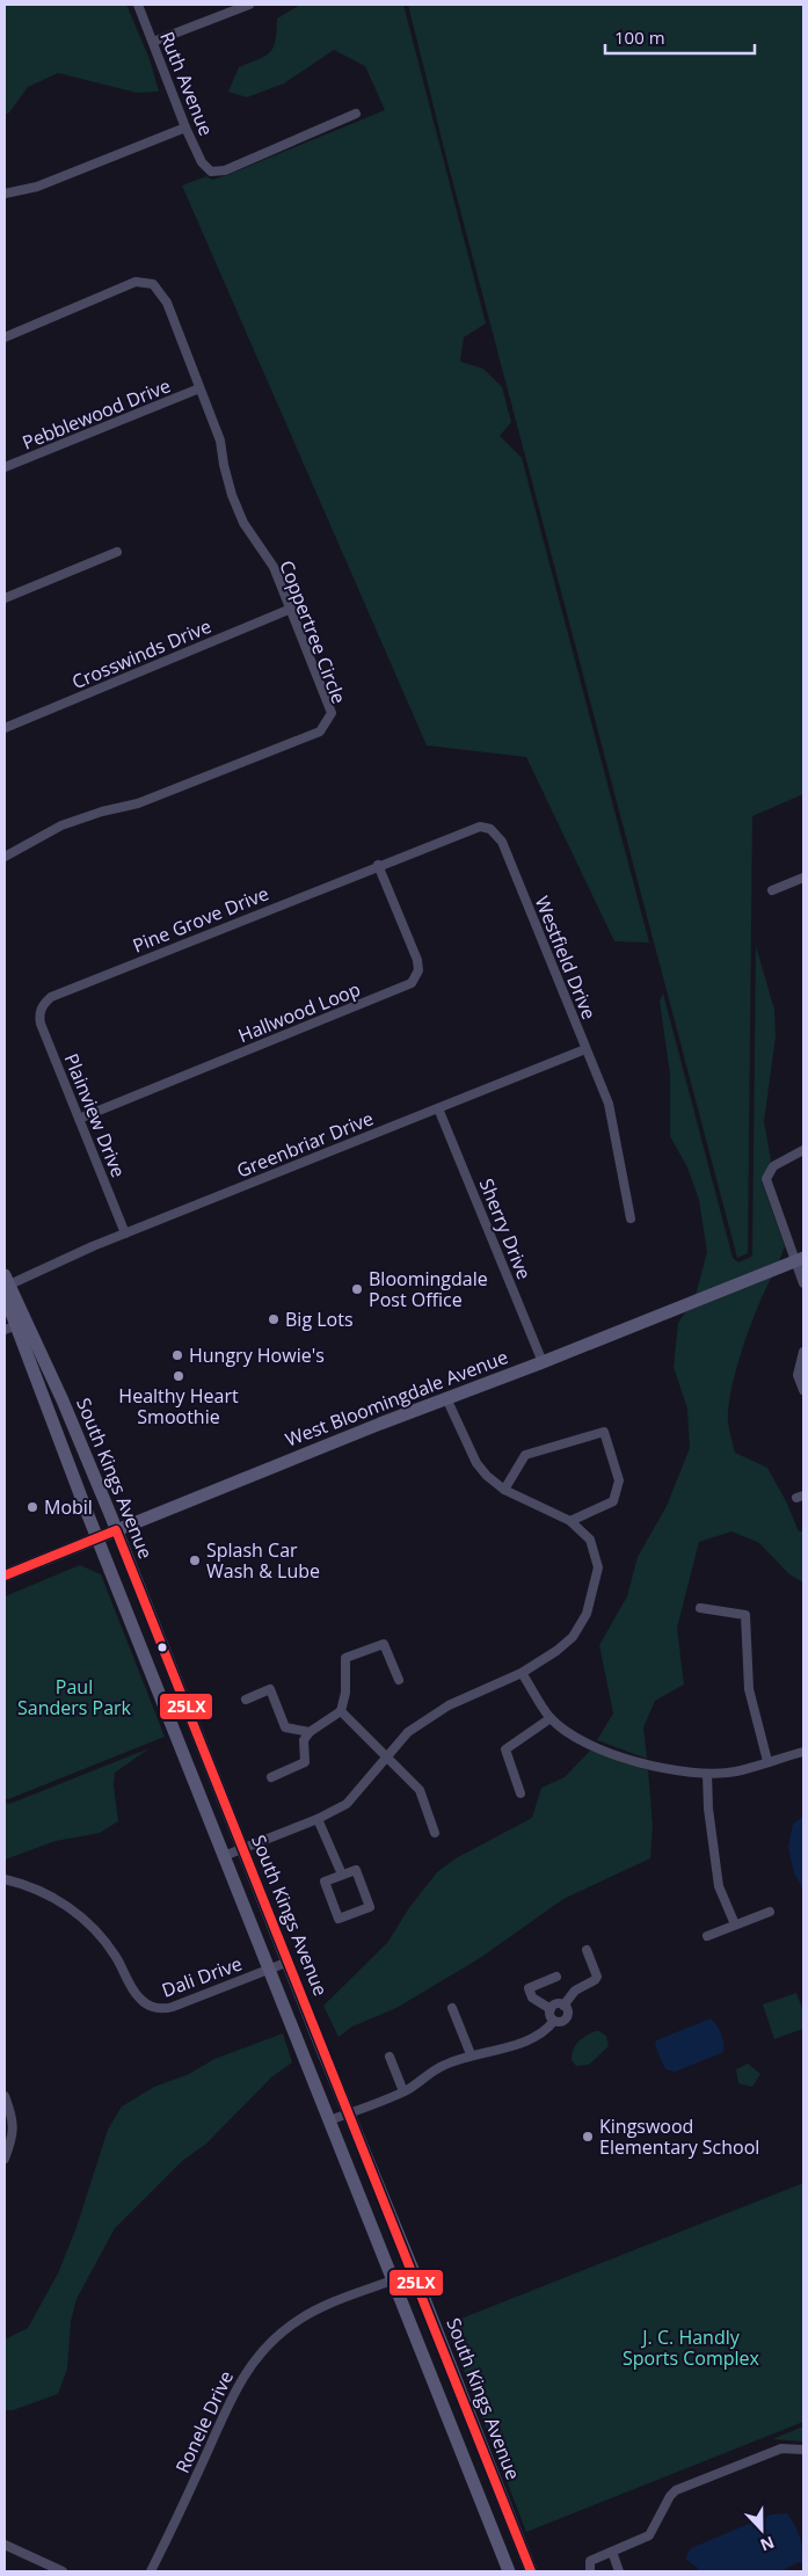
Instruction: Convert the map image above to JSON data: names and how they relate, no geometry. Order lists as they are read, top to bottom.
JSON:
{
  "streets": {
    "main road": ["West Bloomingdale Avenue", "South Kings Avenue"],
    "street": [
      "Ruth Avenue",
      "Pebblewood Drive",
      "Coppertree Circle",
      "Crosswinds Drive",
      "Pine Grove Drive",
      "Westfield Drive",
      "Hallwood Loop",
      "Plainview Drive",
      "Greenbriar Drive",
      "Sherry Drive",
      "Dali Drive",
      "Ronele Drive"
    ]
  },
  "crossings": [
    ["Pebblewood Drive", "Coppertree Circle"],
    ["Coppertree Circle", "Crosswinds Drive"],
    ["Pine Grove Drive", "Westfield Drive"],
    ["Pine Grove Drive", "Hallwood Loop"],
    ["Pine Grove Drive", "Plainview Drive"],
    ["Westfield Drive", "Hallwood Loop"],
    ["Westfield Drive", "Greenbriar Drive"],
    ["Hallwood Loop", "Plainview Drive"],
    ["Plainview Drive", "Greenbriar Drive"],
    ["Greenbriar Drive", "Sherry Drive"],
    ["Greenbriar Drive", "South Kings Avenue"],
    ["Sherry Drive", "West Bloomingdale Avenue"],
    ["West Bloomingdale Avenue", "South Kings Avenue"],
    ["South Kings Avenue", "Dali Drive"],
    ["South Kings Avenue", "Ronele Drive"]
  ],
  "parks": ["Paul Sanders Park", "J. C. Handly Sports Complex"],
  "places": [
    "Bloomingdale Post Office",
    "Big Lots",
    "Hungry Howie's",
    "Healthy Heart Smoothie",
    "Mobil",
    "Splash Car Wash & Lube",
    "Kingswood Elementary School"
  ],
  "lines": ["transit line 25LX"],
  "scale_bar": "100 m",
  "north": "bottom"
}
